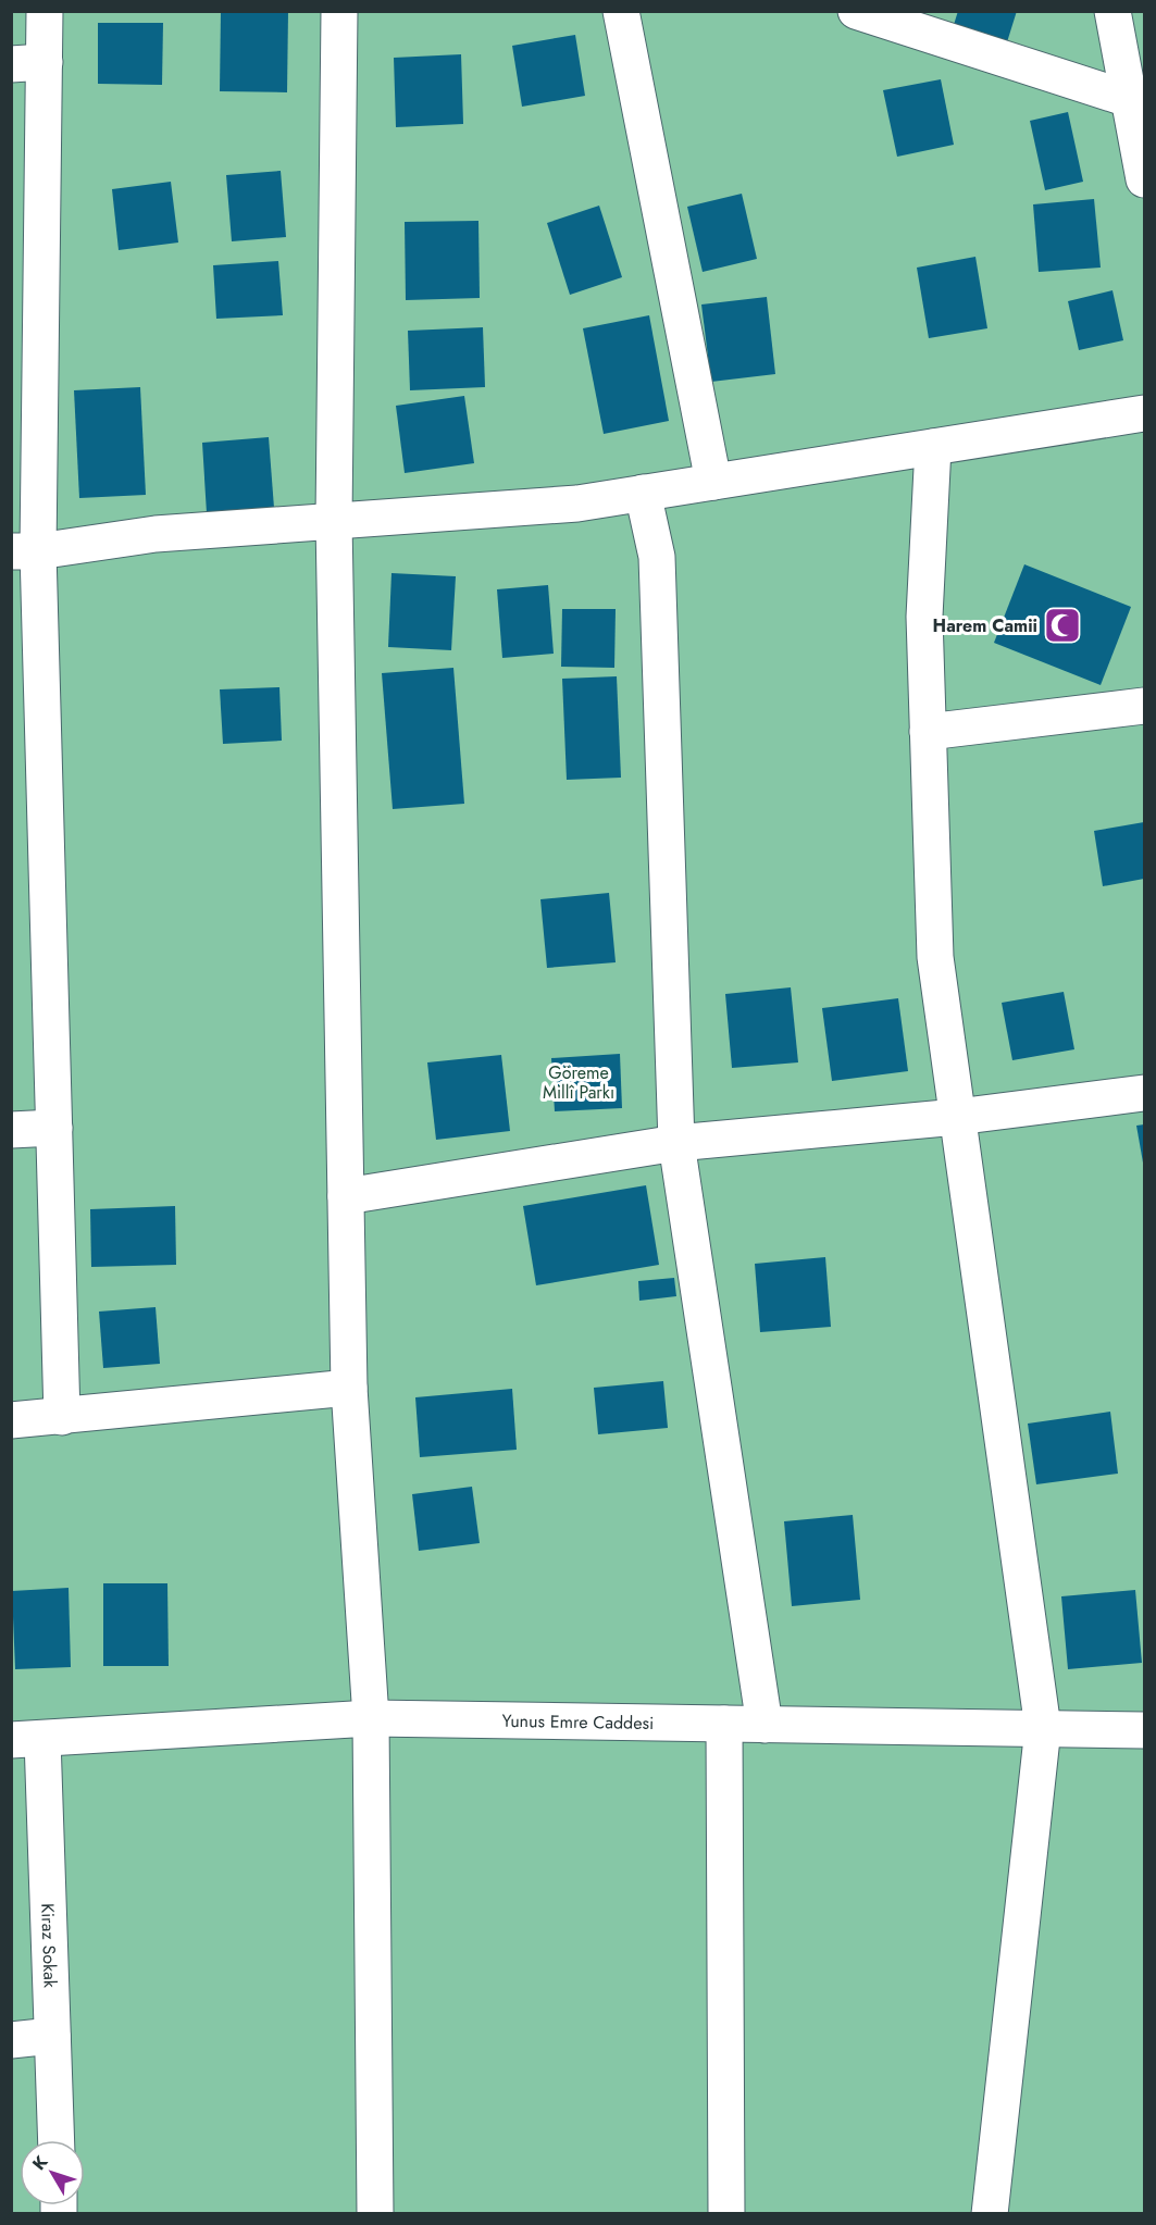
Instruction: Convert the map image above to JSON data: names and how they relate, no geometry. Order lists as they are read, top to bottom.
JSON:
{
  "streets": {
    "street": ["Yunus Emre Caddesi", "Kiraz Sokak"]
  },
  "crossings": [
    ["Yunus Emre Caddesi", "Kiraz Sokak"]
  ],
  "parks": ["Göreme Millî Parkı"],
  "places": {
    "mosque": ["Harem Camii"]
  },
  "north": "top left"
}
